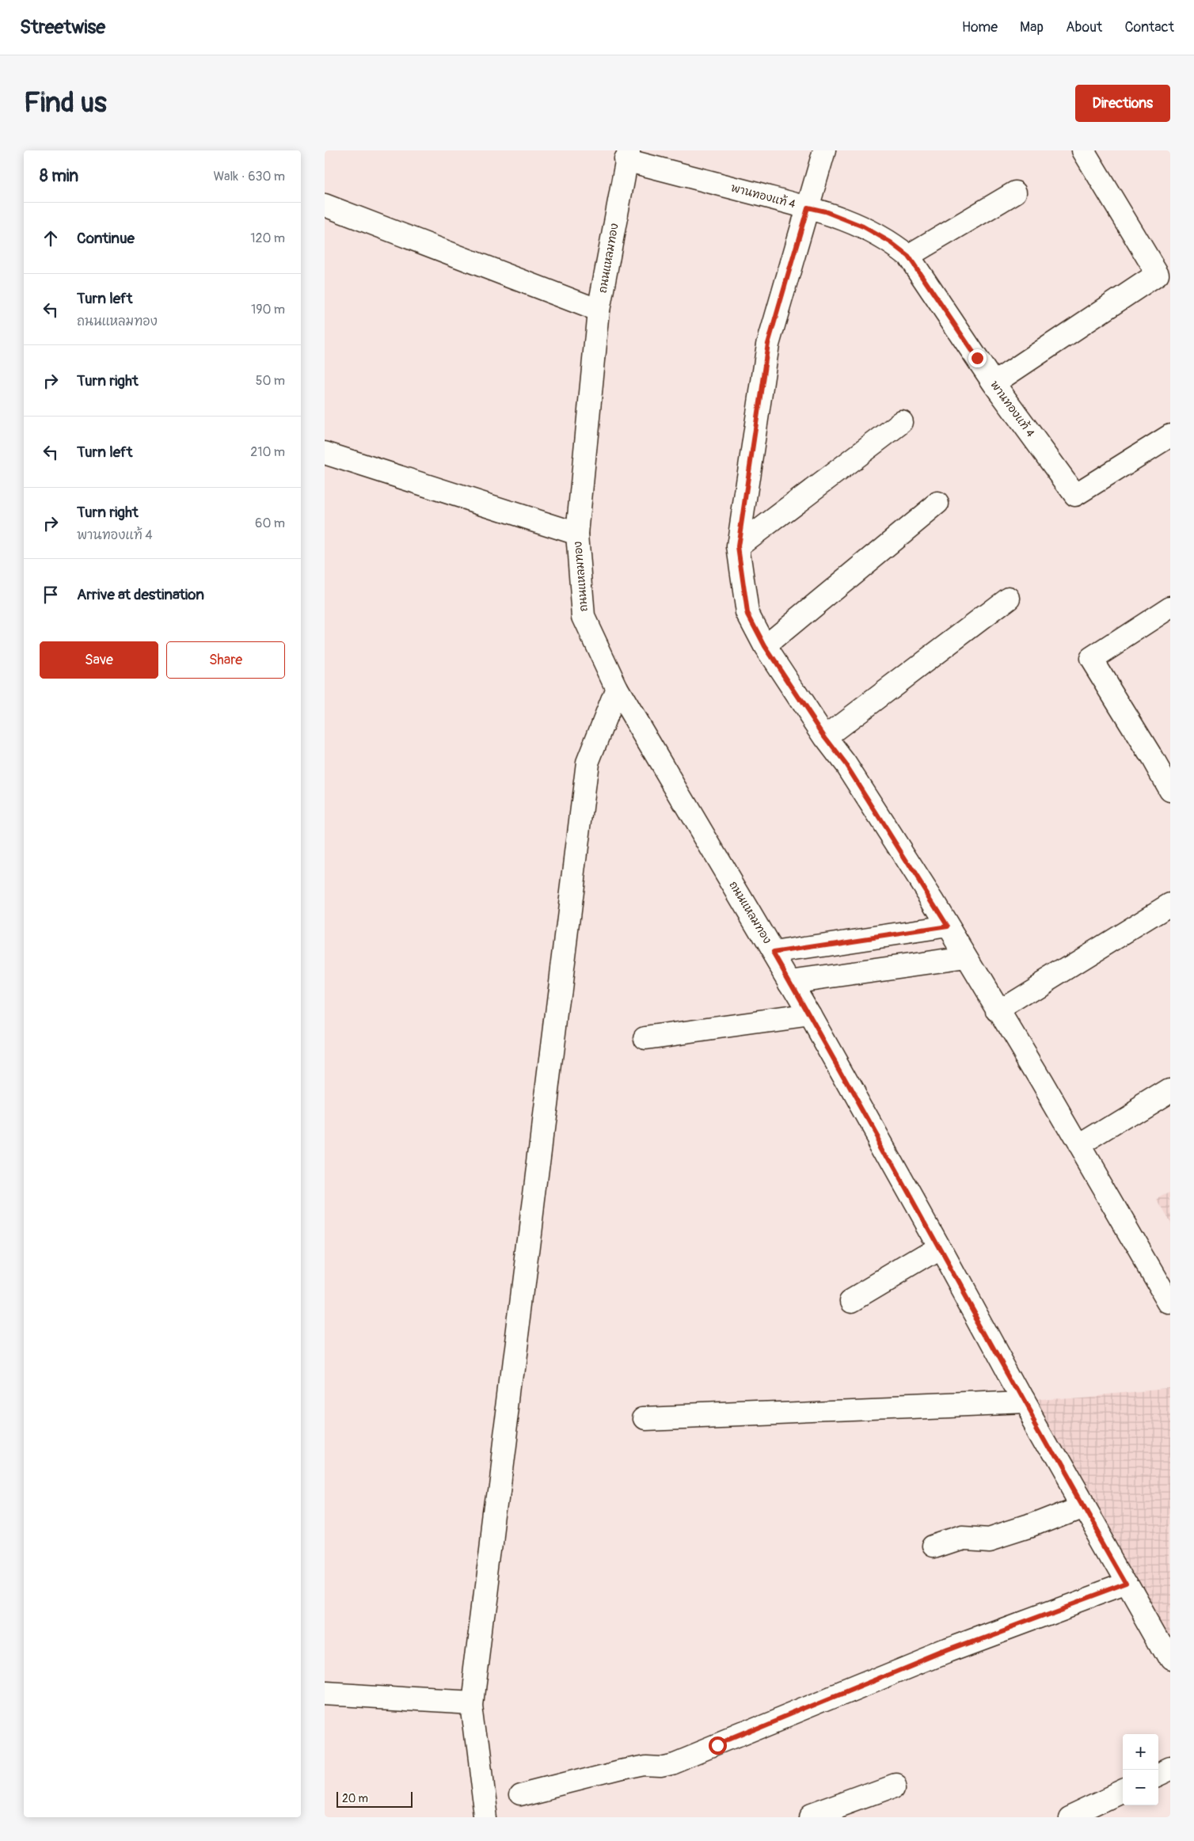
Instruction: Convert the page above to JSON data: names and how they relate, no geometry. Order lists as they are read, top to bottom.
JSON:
{
  "streets": {
    "street": ["พานทองแท้ 4", "ถนนแหลมทอง"]
  },
  "crossings": [
    ["พานทองแท้ 4", "ถนนแหลมทอง"]
  ],
  "scale_bar": "20 m",
  "page": {
    "header": "Streetwise",
    "nav": [
      "Home",
      "Map",
      "About",
      "Contact"
    ],
    "buttons": [
      "Directions",
      ["Save", "Share"]
    ],
    "title": "Find us",
    "heading": ["8 min", "Walk · 630 m"],
    "list": [
      ["Continue", "120 m"],
      ["Turn left", "ถนนแหลมทอง", "190 m"],
      ["Turn right", "50 m"],
      ["Turn left", "210 m"],
      ["Turn right", "พานทองแท้ 4", "60 m"],
      "Arrive at destination"
    ],
    "map_buttons": ["+", "−"],
    "scale": "20 m"
  }
}
